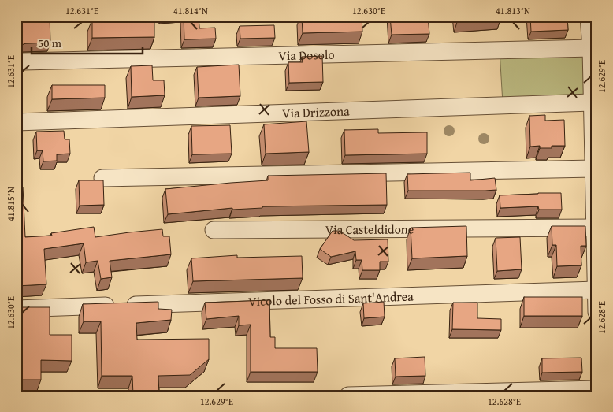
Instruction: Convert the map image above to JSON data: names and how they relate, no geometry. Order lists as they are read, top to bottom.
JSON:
{
  "streets": {
    "street": [
      "Via Dosolo",
      "Via Drizzona",
      "Via Casteldidone",
      "Vicolo del Fosso di Sant'Andrea"
    ]
  },
  "scale_bar": "50 m",
  "coordinates": [
    "12.631°E",
    "41.814°N",
    "12.630°E",
    "41.813°N",
    "12.629°E",
    "41.815°N",
    "12.628°E"
  ]
}
